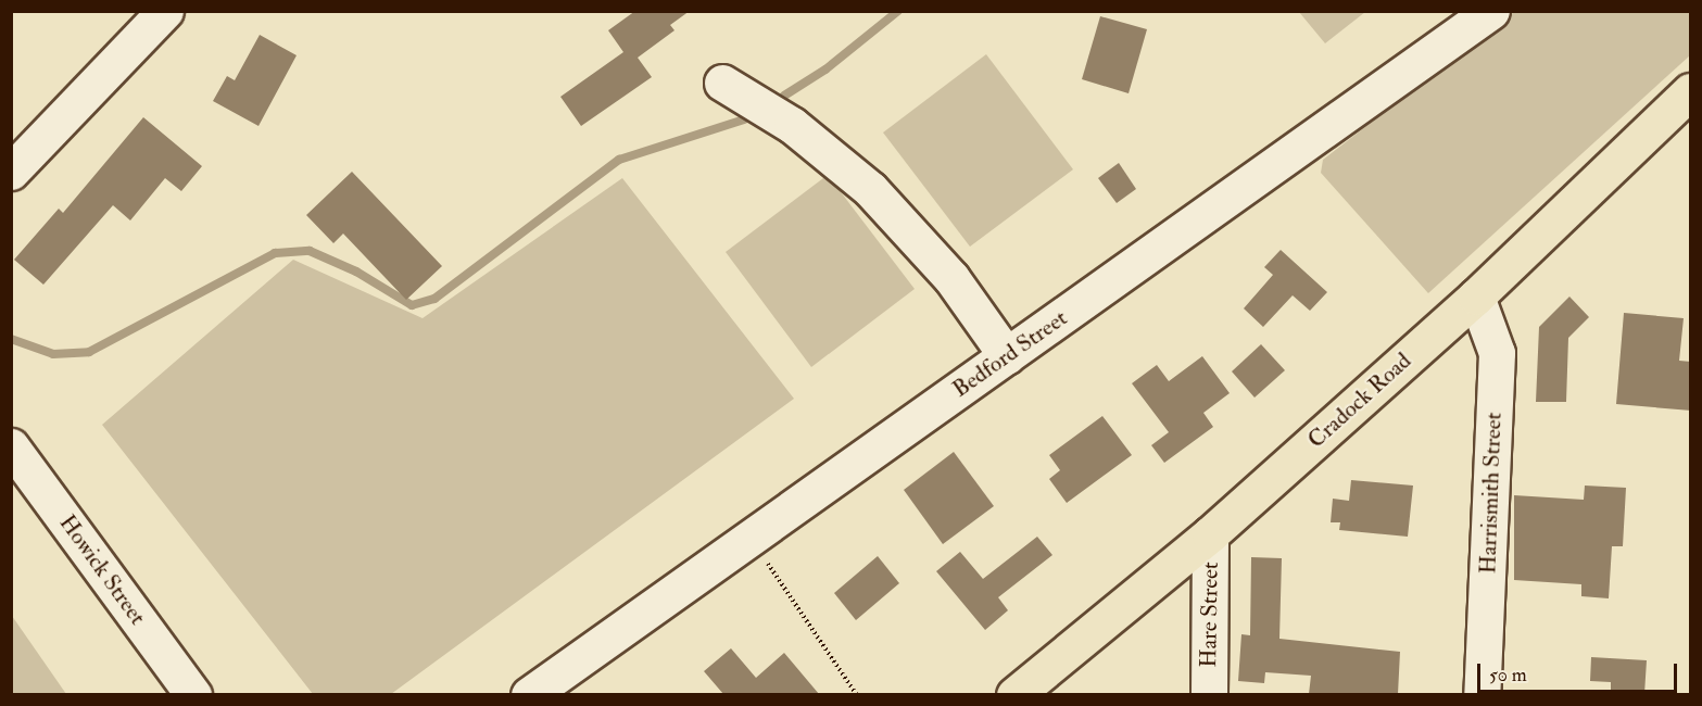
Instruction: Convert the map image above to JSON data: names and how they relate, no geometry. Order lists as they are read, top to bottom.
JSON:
{
  "streets": {
    "main road": ["Cradock Road"],
    "street": [
      "Bedford Street",
      "Harrismith Street",
      "Howick Street",
      "Hare Street"
    ]
  },
  "crossings": [
    ["Cradock Road", "Harrismith Street"],
    ["Cradock Road", "Hare Street"]
  ],
  "scale_bar": "50 m"
}
